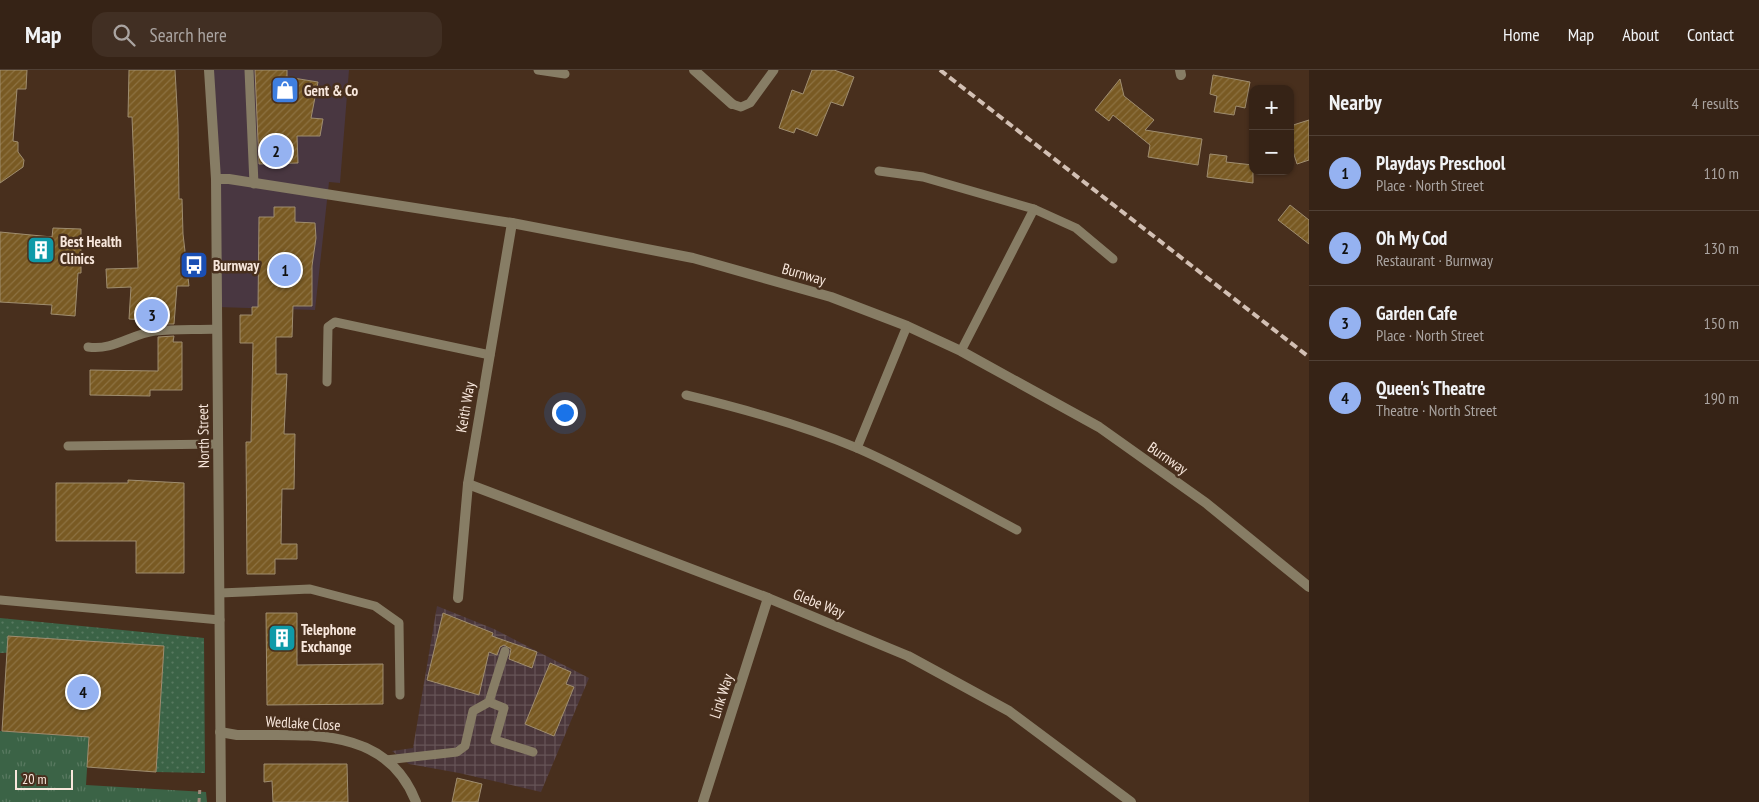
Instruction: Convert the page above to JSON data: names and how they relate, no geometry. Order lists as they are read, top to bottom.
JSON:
{
  "streets": {
    "street": [
      "Burnway",
      "Keith Way",
      "North Street",
      "Glebe Way",
      "Link Way",
      "Wedlake Close"
    ]
  },
  "crossings": [
    ["Burnway", "Keith Way"],
    ["Burnway", "North Street"],
    ["Keith Way", "Glebe Way"],
    ["North Street", "Wedlake Close"],
    ["Glebe Way", "Link Way"]
  ],
  "places": {
    "shop": ["Gent & Co"],
    "building": ["Best Health Clinics", "Telephone Exchange"],
    "bus stop": ["Burnway"]
  },
  "scale_bar": "20 m",
  "page": {
    "header": "Map",
    "search": "Search here",
    "nav": [
      "Home",
      "Map",
      "About",
      "Contact"
    ],
    "heading": ["Nearby", "4 results"],
    "map_buttons": ["+", "−"],
    "pins": [
      "2",
      "1",
      "3",
      "4"
    ],
    "list": [
      {
        "mark": "1",
        "name": "Playdays Preschool",
        "note": "Place · North Street",
        "value": "110 m"
      },
      {
        "mark": "2",
        "name": "Oh My Cod",
        "note": "Restaurant · Burnway",
        "value": "130 m"
      },
      {
        "mark": "3",
        "name": "Garden Cafe",
        "note": "Place · North Street",
        "value": "150 m"
      },
      {
        "mark": "4",
        "name": "Queen's Theatre",
        "note": "Theatre · North Street",
        "value": "190 m"
      }
    ],
    "scale": "20 m"
  }
}
